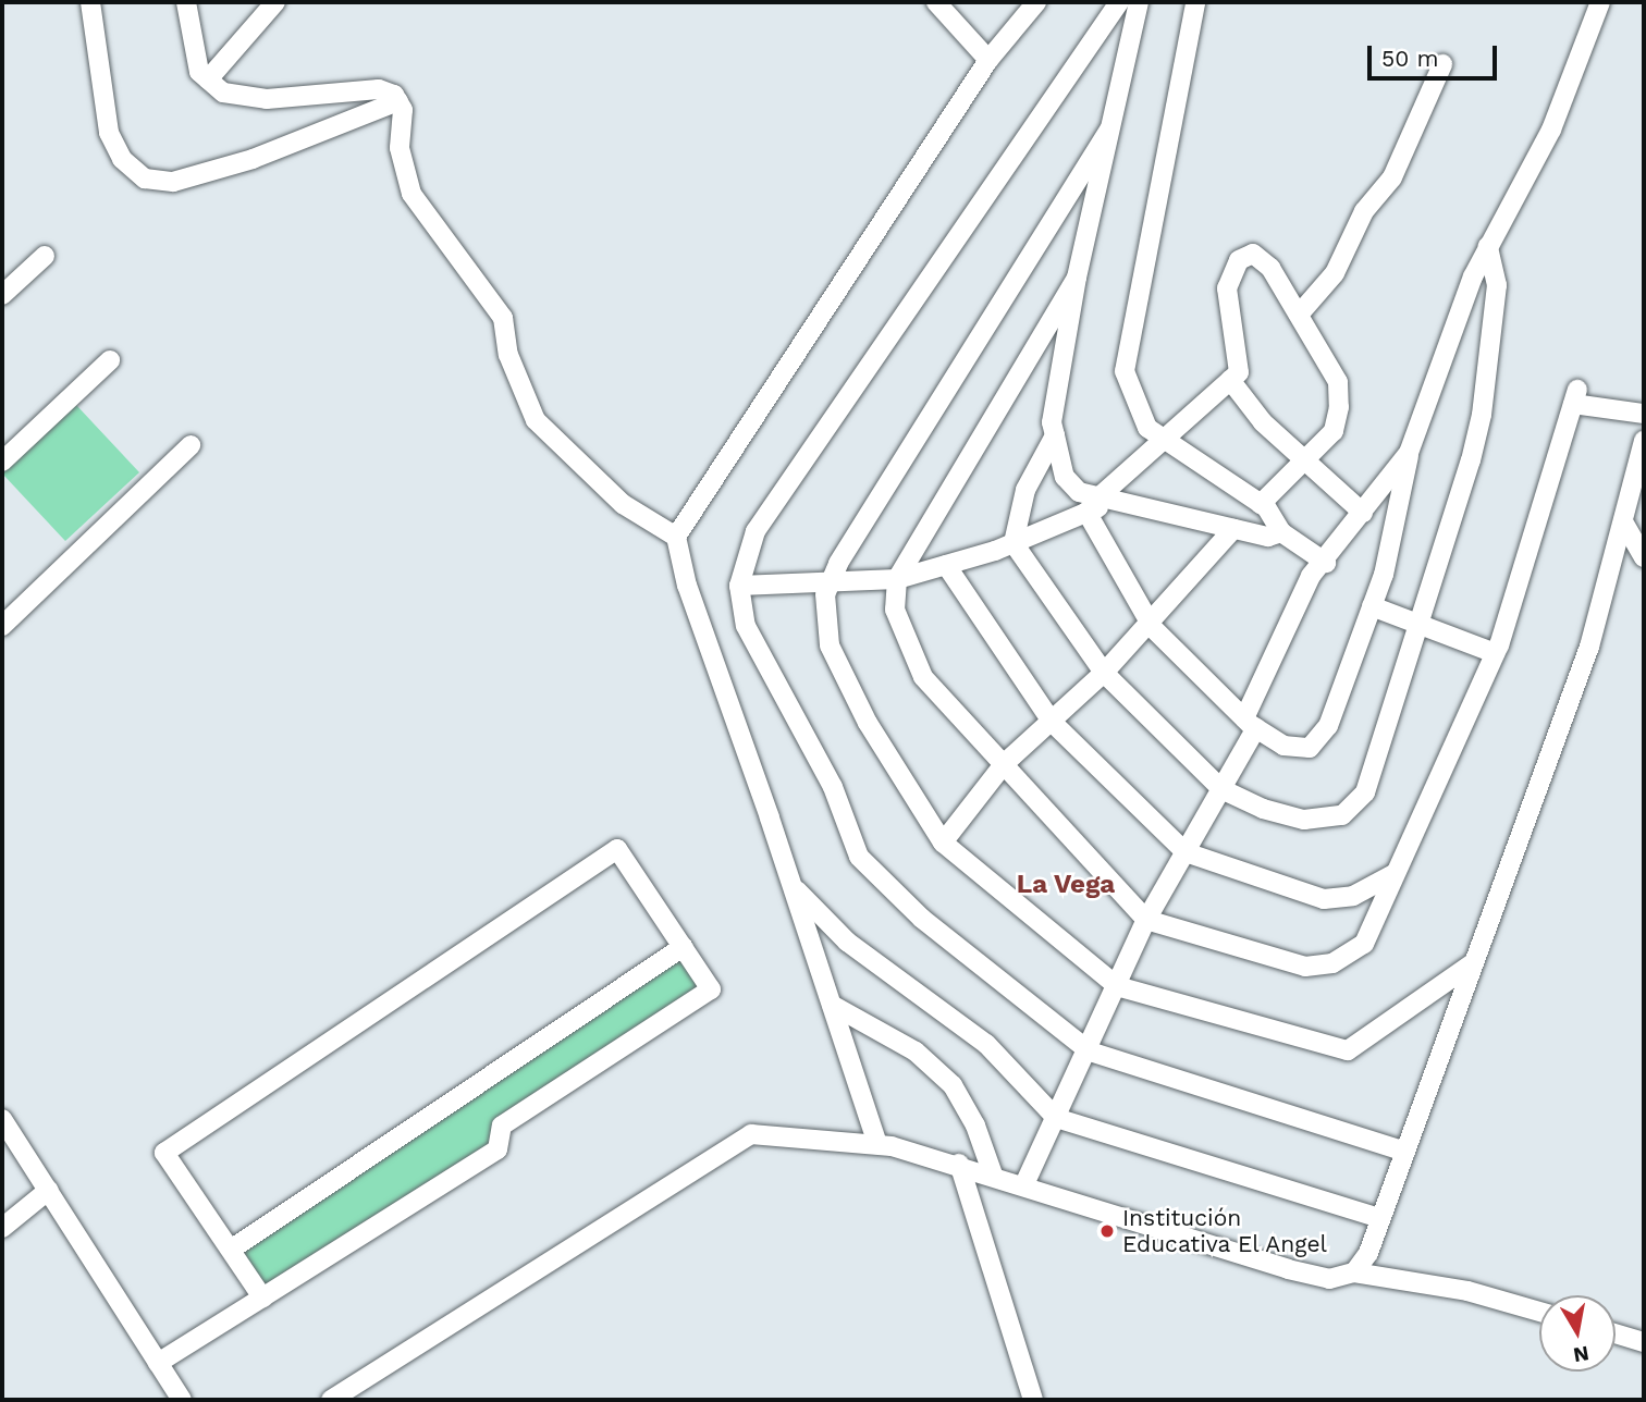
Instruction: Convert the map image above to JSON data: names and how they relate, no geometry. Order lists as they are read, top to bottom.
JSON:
{
  "districts": ["La Vega"],
  "places": ["Institución Educativa El Angel"],
  "scale_bar": "50 m",
  "north": "bottom"
}
